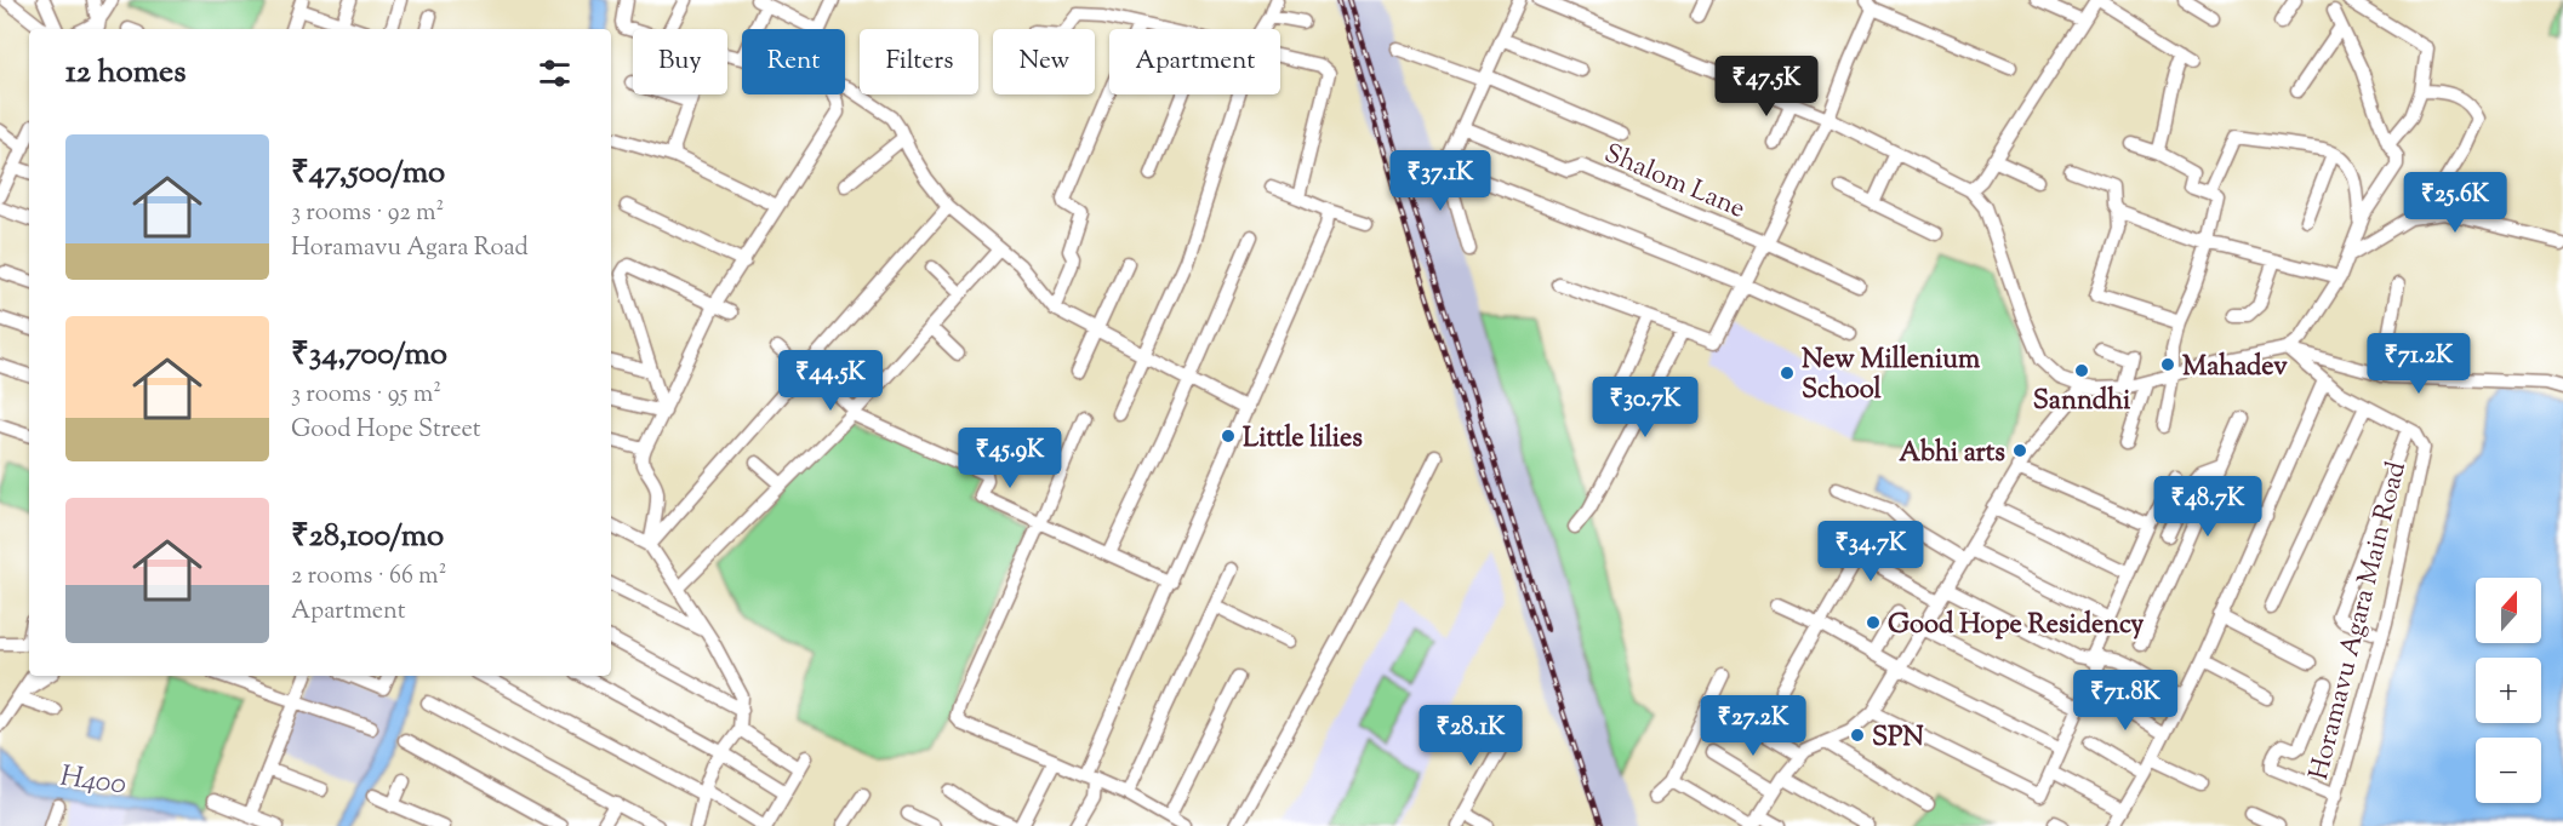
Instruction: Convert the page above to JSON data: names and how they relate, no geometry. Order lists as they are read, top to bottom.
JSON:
{
  "streets": {
    "street": ["Shalom Lane", "Horamavu Agara Main Road"]
  },
  "water": ["H400"],
  "places": [
    "Mahadev",
    "Sanndhi",
    "New Millenium School",
    "Little lilies",
    "Abhi arts",
    "Good Hope Residency",
    "SPN"
  ],
  "north": "top",
  "page": {
    "chip": [
      "Buy",
      "Rent",
      "Filters",
      "New",
      "Apartment"
    ],
    "heading": "12 homes",
    "price": [
      "₹47.5K",
      "₹37.1K",
      "₹25.6K",
      "₹71.2K",
      "₹44.5K",
      "₹30.7K",
      "₹45.9K",
      "₹48.7K",
      "₹34.7K",
      "₹71.8K",
      "₹27.2K",
      "₹28.1K"
    ],
    "list": [
      {
        "name": "₹47,500/mo",
        "note": "3 rooms · 92 m² · Horamavu Agara Road"
      },
      {
        "name": "₹34,700/mo",
        "note": "3 rooms · 95 m² · Good Hope Street"
      },
      {
        "name": "₹28,100/mo",
        "note": "2 rooms · 66 m² · Apartment"
      }
    ],
    "map_buttons": ["+", "−"]
  }
}
